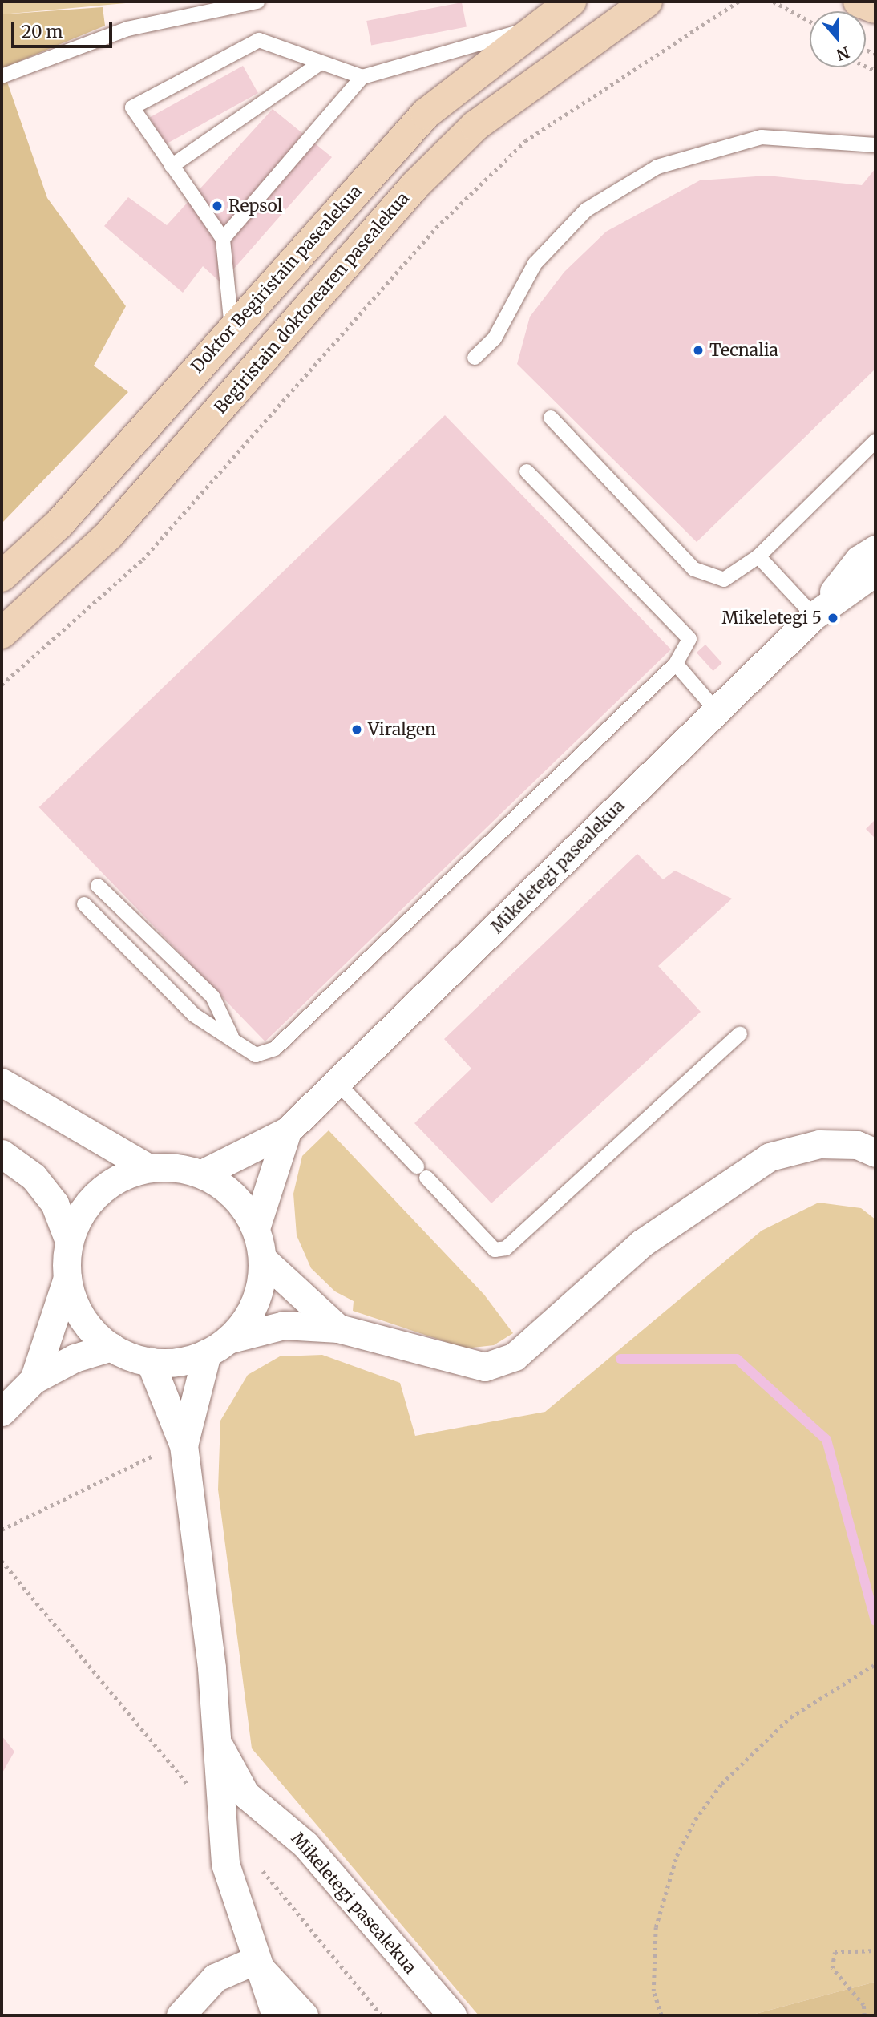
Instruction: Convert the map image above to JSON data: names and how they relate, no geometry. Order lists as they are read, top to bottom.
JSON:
{
  "streets": {
    "main road": ["Doktor Begiristain pasealekua", "Begiristain doktorearen pasealekua"],
    "street": ["Mikeletegi pasealekua"]
  },
  "places": [
    "Repsol",
    "Tecnalia",
    "Mikeletegi 5",
    "Viralgen"
  ],
  "scale_bar": "20 m",
  "north": "bottom"
}
